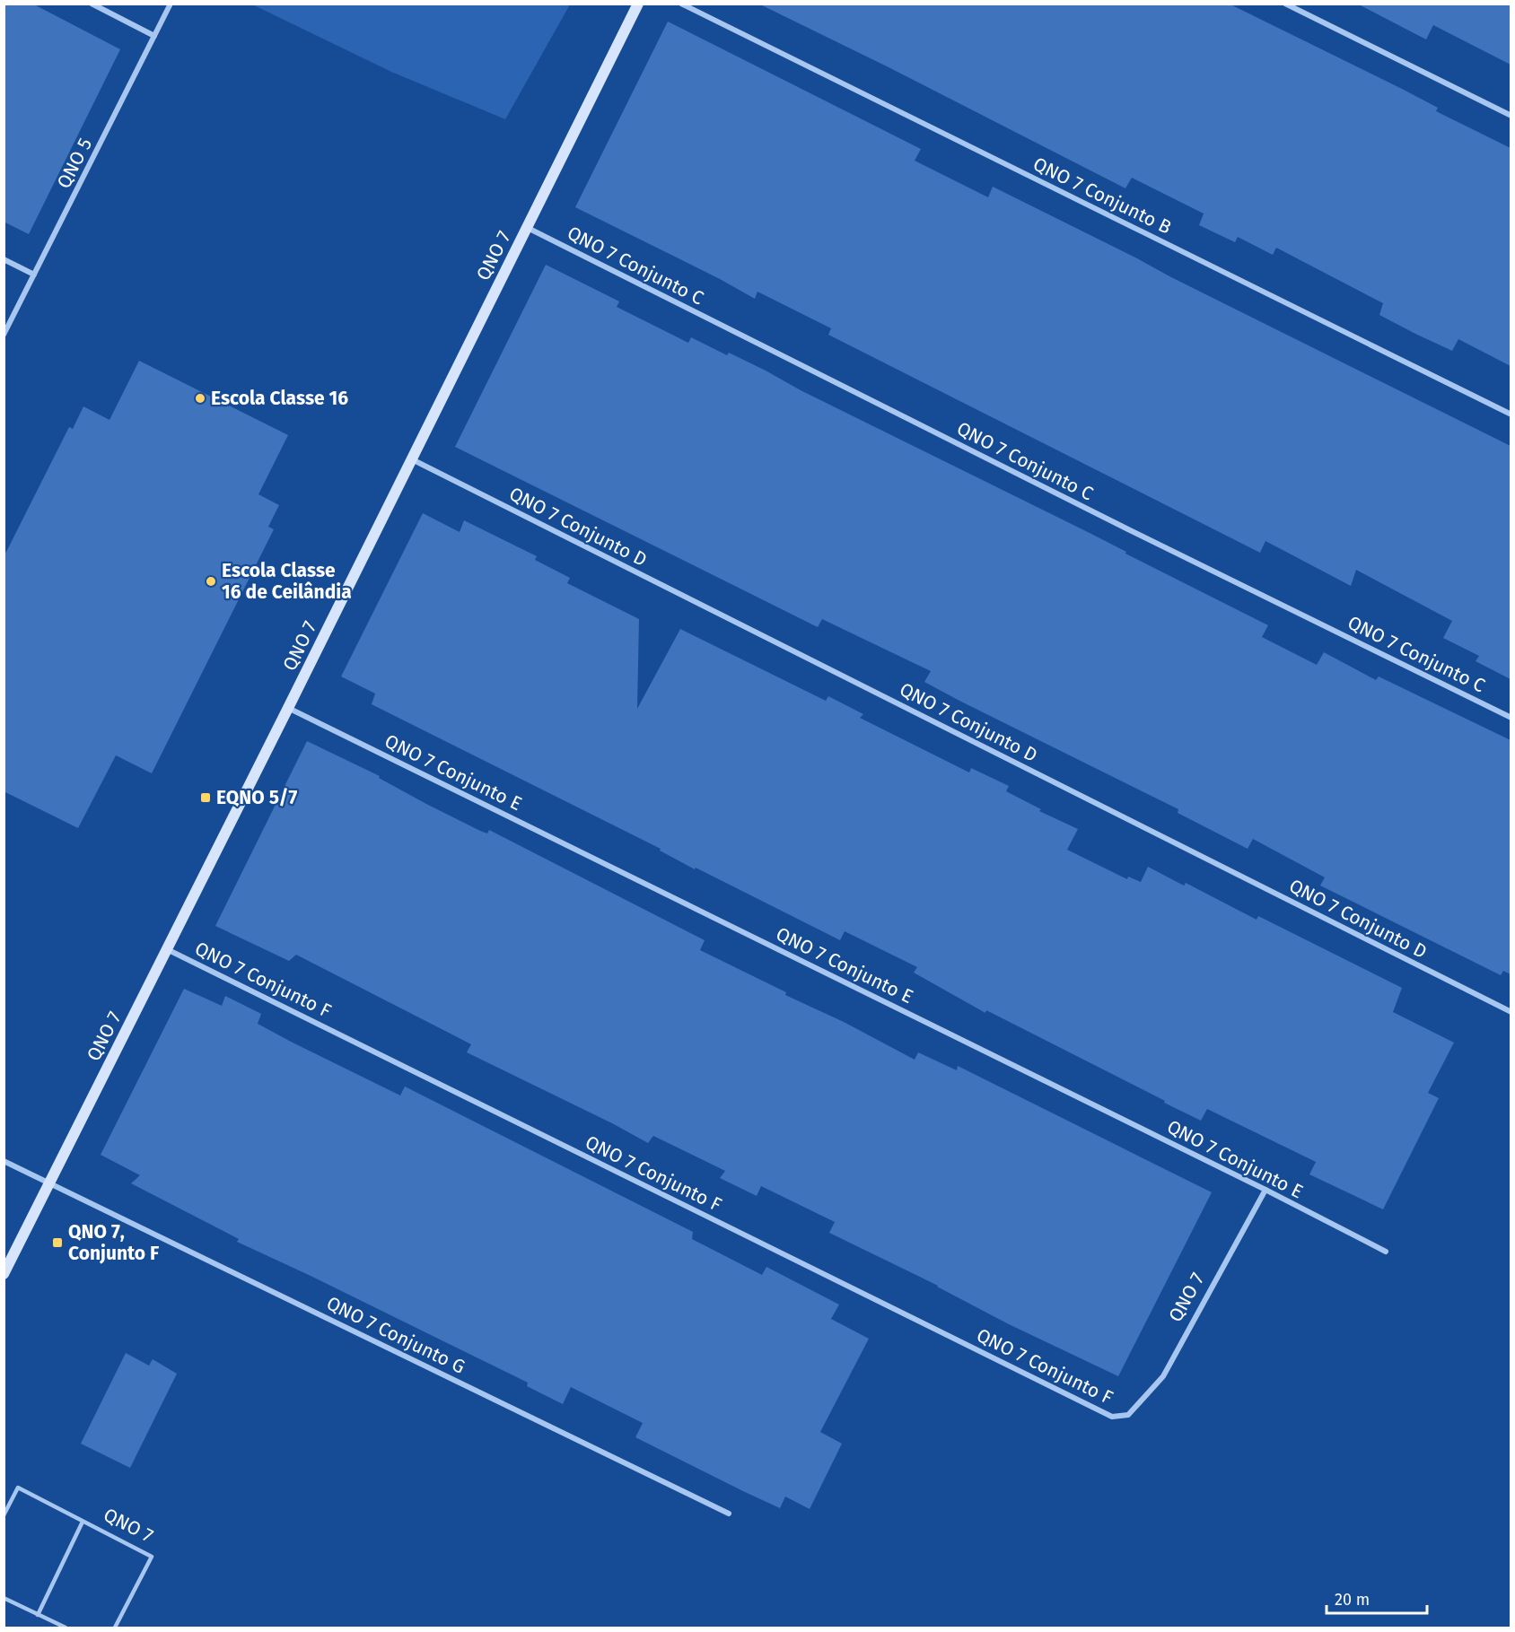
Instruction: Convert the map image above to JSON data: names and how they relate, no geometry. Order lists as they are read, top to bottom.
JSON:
{
  "streets": {
    "main road": ["QNO 7"],
    "street": [
      "QNO 5",
      "QNO 7 Conjunto B",
      "QNO 7 Conjunto C",
      "QNO 7 Conjunto D",
      "QNO 7 Conjunto E",
      "QNO 7 Conjunto F",
      "QNO 7 Conjunto G"
    ]
  },
  "crossings": [
    ["QNO 7", "QNO 7 Conjunto C"],
    ["QNO 7", "QNO 7 Conjunto D"],
    ["QNO 7", "QNO 7 Conjunto E"],
    ["QNO 7", "QNO 7 Conjunto F"],
    ["QNO 7", "QNO 7 Conjunto G"]
  ],
  "places": {
    "other": ["Escola Classe 16", "Escola Classe 16 de Ceilândia"],
    "transit": ["EQNO 5/7", "QNO 7, Conjunto F"]
  },
  "scale_bar": "20 m"
}
